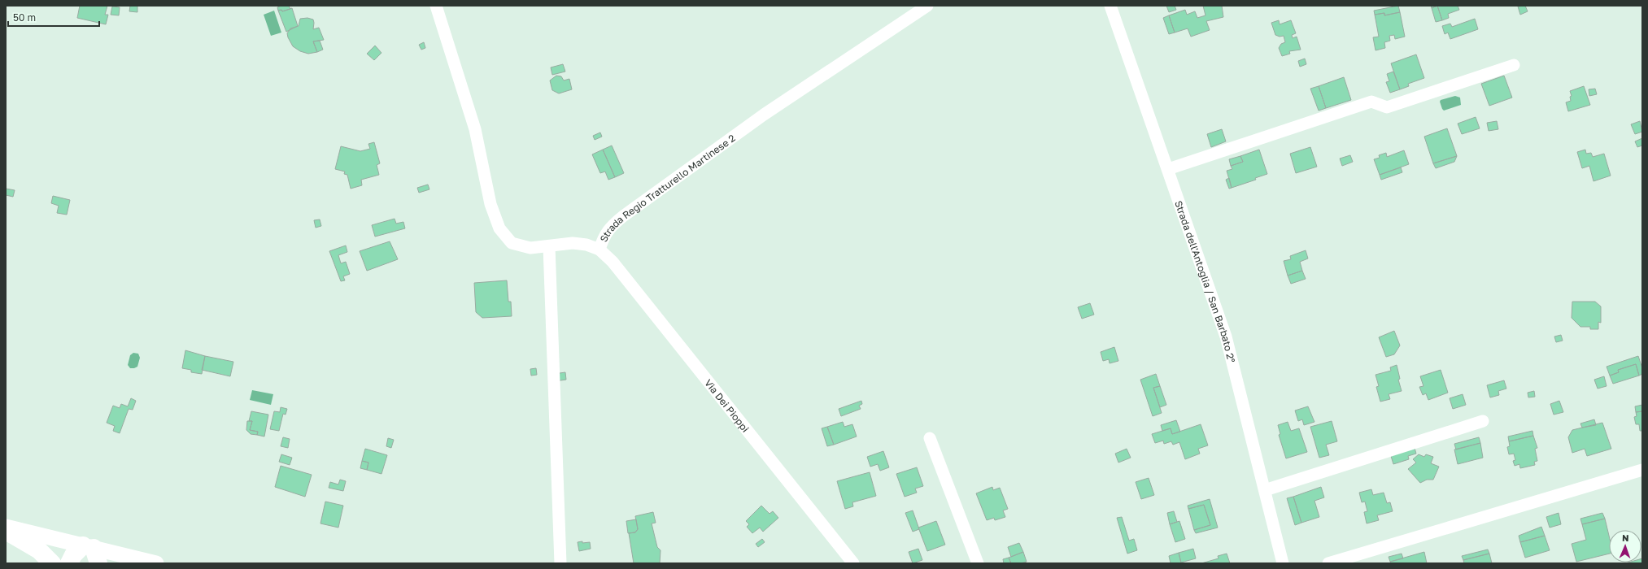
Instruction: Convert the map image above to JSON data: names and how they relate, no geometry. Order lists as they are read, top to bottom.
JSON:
{
  "streets": {
    "street": ["Strada Regio Tratturello Martinese 2", "Strada dell'Antoglia / San Barbato 2°", "Via Dei Pioppi"]
  },
  "crossings": [
    ["Strada Regio Tratturello Martinese 2", "Via Dei Pioppi"]
  ],
  "scale_bar": "50 m",
  "north": "top"
}
